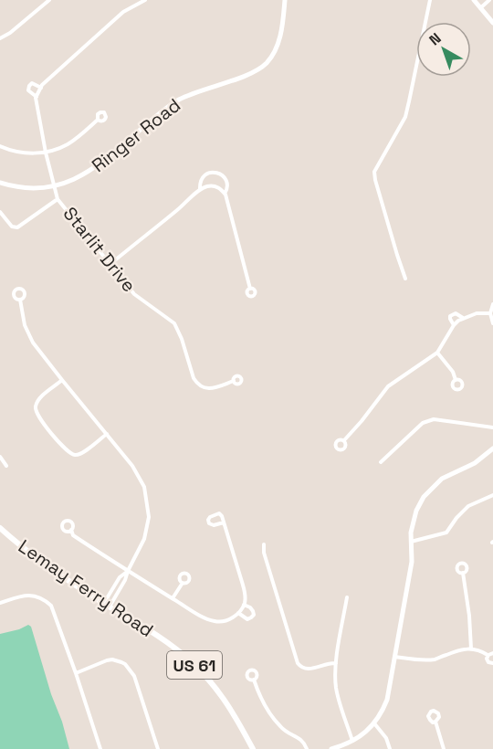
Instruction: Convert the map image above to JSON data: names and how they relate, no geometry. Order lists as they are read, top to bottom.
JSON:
{
  "streets": {
    "main road": ["Lemay Ferry Road", "US 61"],
    "street": ["Ringer Road", "Starlit Drive"]
  },
  "crossings": [
    ["Ringer Road", "Starlit Drive"]
  ],
  "north": "top left"
}
